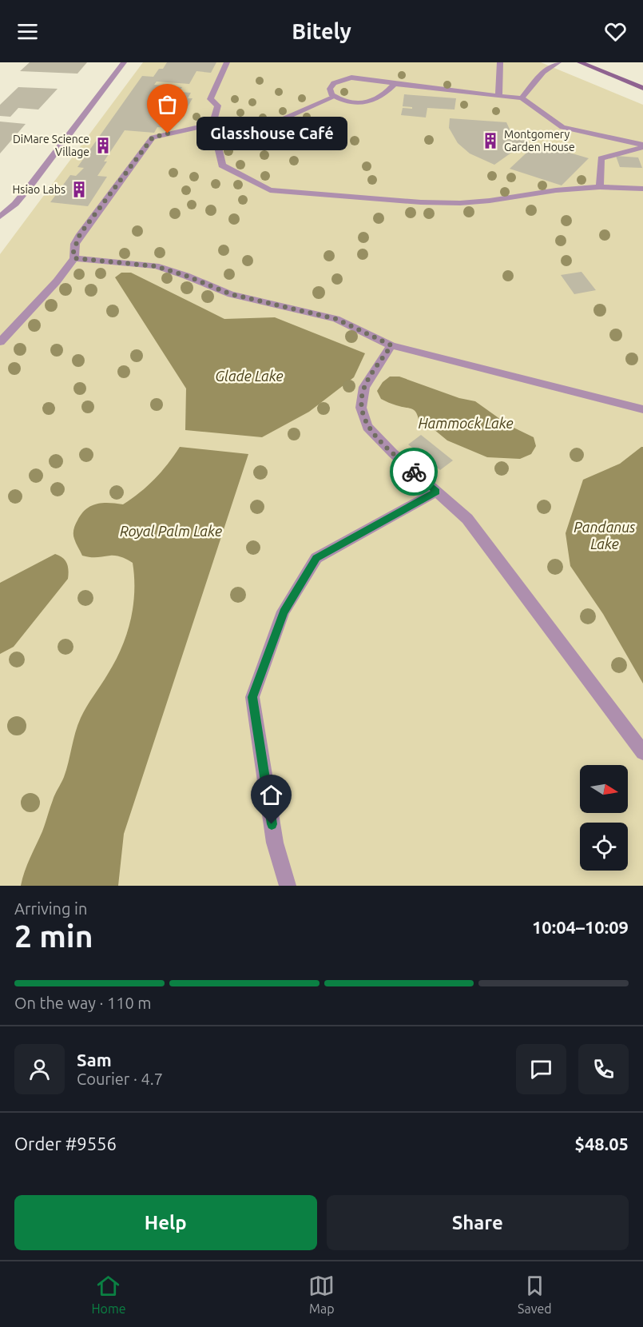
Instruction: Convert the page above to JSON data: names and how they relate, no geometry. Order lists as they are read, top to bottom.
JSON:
{
  "water": [
    "Glade Lake",
    "Hammock Lake",
    "Pandanus Lake",
    "Royal Palm Lake"
  ],
  "places": {
    "other": ["Glasshouse Café"],
    "building": ["Montgomery Garden House", "DiMare Science Village", "Hsiao Labs"]
  },
  "north": "right",
  "page": {
    "header": "Bitely",
    "bubble": "Glasshouse Café",
    "heading": ["2 min", "Arriving in", "10:04–10:09"],
    "panel": [
      "Sam",
      "Courier · 4.7",
      "Order #9556",
      "$48.05"
    ],
    "bar": "On the way · 110 m",
    "buttons": ["Help", "Share"],
    "tabs": ["Home", "Map", "Saved"]
  }
}
